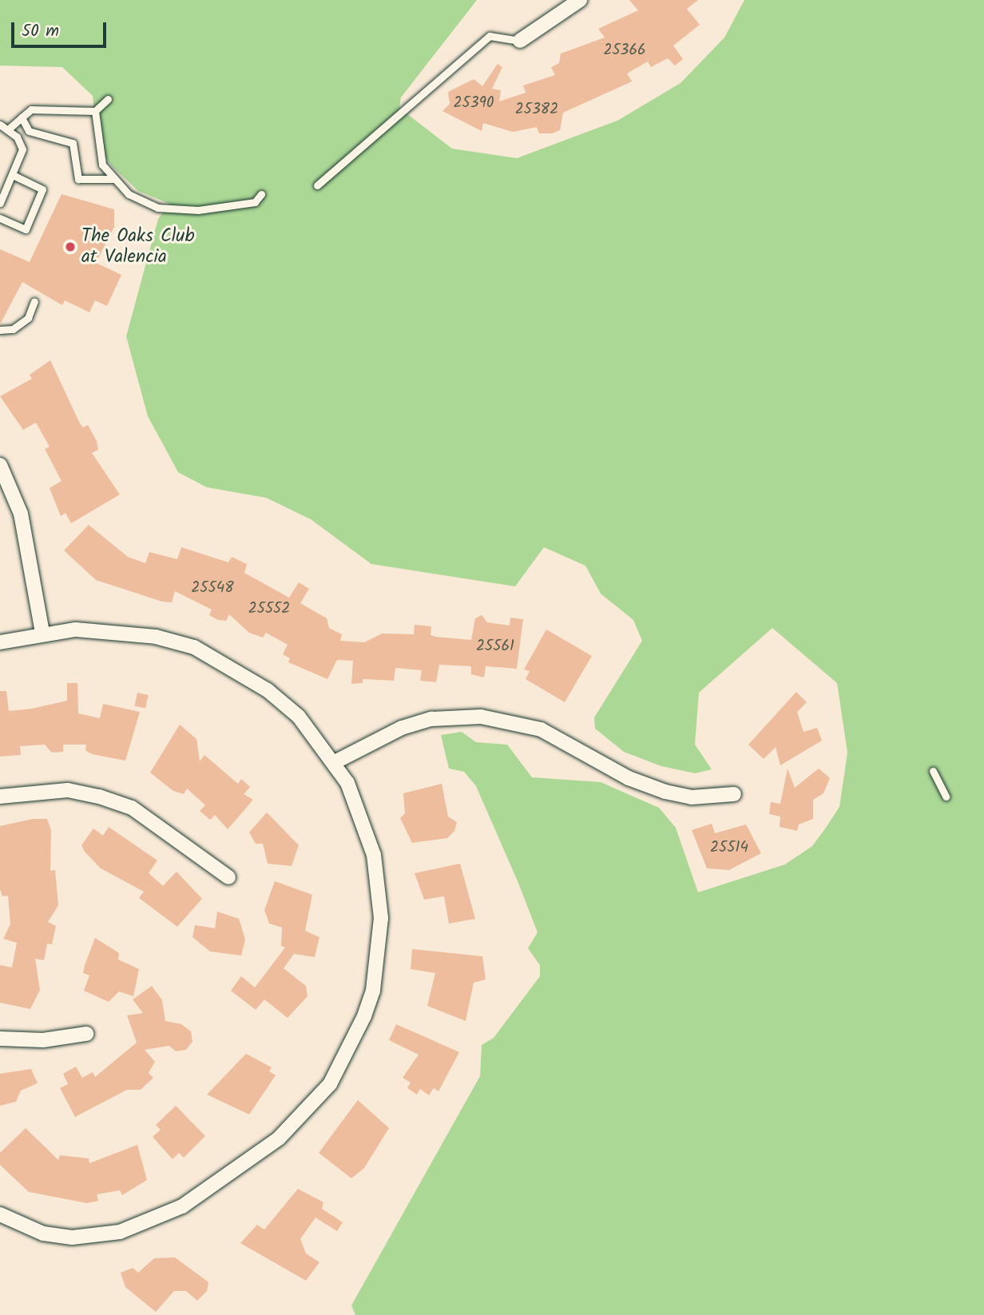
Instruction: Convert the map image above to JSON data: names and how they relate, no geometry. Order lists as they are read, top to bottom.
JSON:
{
  "places": ["The Oaks Club at Valencia"],
  "house_numbers": [
    "25366",
    "25390",
    "25382",
    "25548",
    "25552",
    "25561",
    "25514"
  ],
  "scale_bar": "50 m"
}
